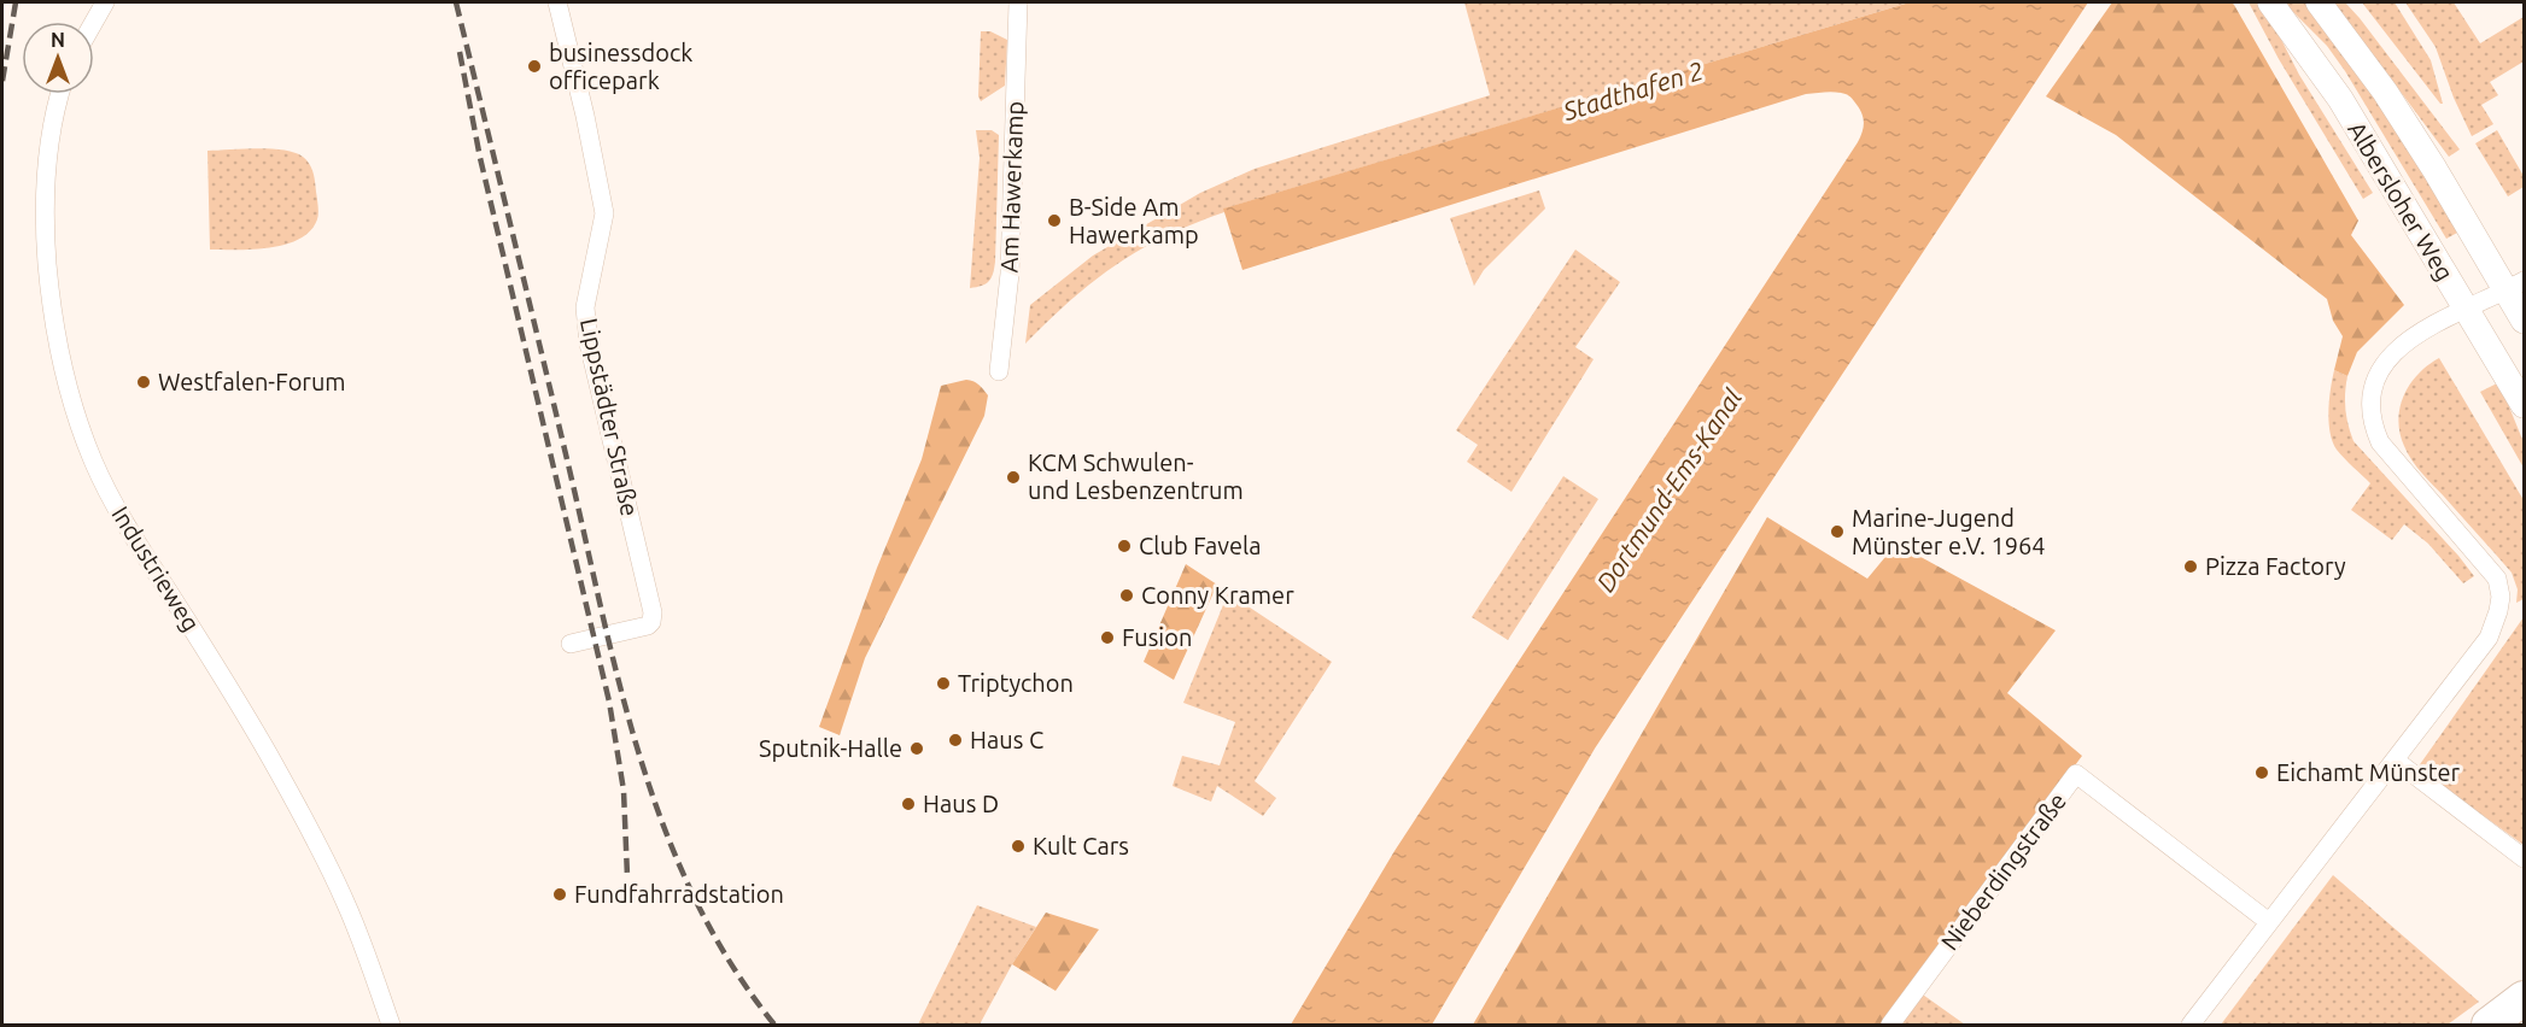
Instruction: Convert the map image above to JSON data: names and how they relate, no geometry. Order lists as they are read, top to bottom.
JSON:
{
  "streets": {
    "main road": ["Albersloher Weg"],
    "street": [
      "Am Hawerkamp",
      "Lippstädter Straße",
      "Industrieweg",
      "Nieberdingstraße"
    ]
  },
  "water": ["Stadthafen 2", "Dortmund-Ems-Kanal"],
  "places": [
    "businessdock officepark",
    "B-Side Am Hawerkamp",
    "Westfalen-Forum",
    "KCM Schwulen- und Lesbenzentrum",
    "Marine-Jugend Münster e.V. 1964",
    "Club Favela",
    "Pizza Factory",
    "Conny Kramer",
    "Fusion",
    "Triptychon",
    "Haus C",
    "Sputnik-Halle",
    "Eichamt Münster",
    "Haus D",
    "Kult Cars",
    "Fundfahrradstation"
  ],
  "north": "top"
}
